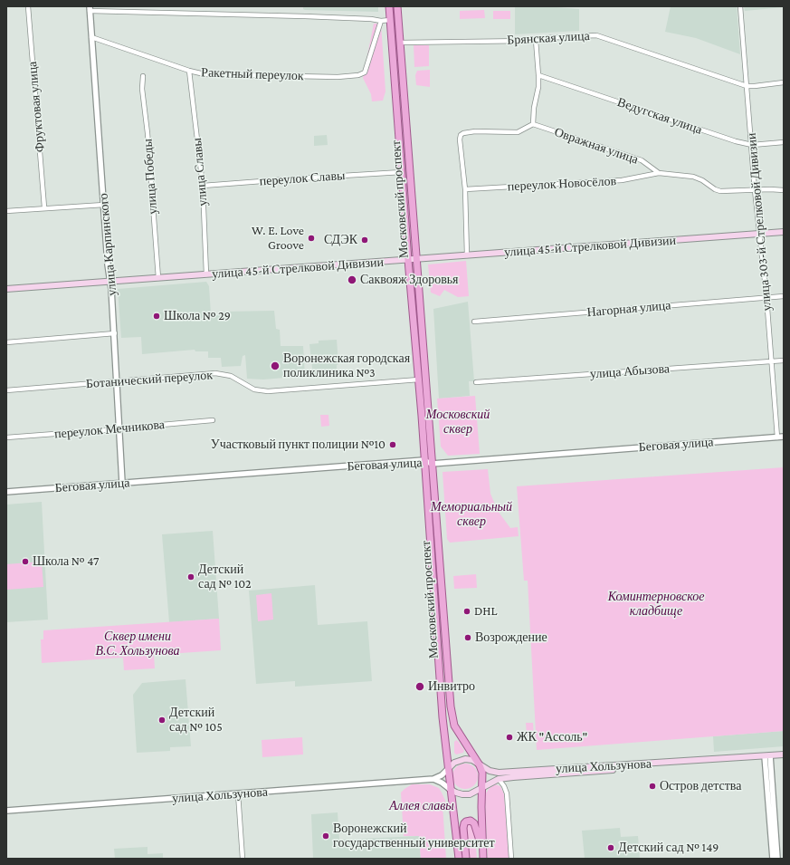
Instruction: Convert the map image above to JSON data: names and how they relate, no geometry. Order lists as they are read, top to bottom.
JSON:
{
  "streets": {
    "main road": [
      "Брянская улица",
      "Московский проспект",
      "улица 45-й Стрелковой Дивизии",
      "улица Хользунова"
    ],
    "street": [
      "Ракетный переулок",
      "Фруктовая улица",
      "Ведугская улица",
      "Овражная улица",
      "улица Славы",
      "улица Победы",
      "переулок Славы",
      "переулок Новосёлов",
      "улица 303-й Стрелковой Дивизии",
      "улица Карпинского",
      "Нагорная улица",
      "улица Абызова",
      "Ботанический переулок",
      "переулок Мечникова",
      "Беговая улица"
    ]
  },
  "crossings": [
    ["Брянская улица", "Московский проспект"],
    ["Брянская улица", "улица 303-й Стрелковой Дивизии"],
    ["Ракетный переулок", "улица Славы"],
    ["Ракетный переулок", "улица Карпинского"],
    ["Ведугская улица", "улица 303-й Стрелковой Дивизии"],
    ["Овражная улица", "переулок Новосёлов"],
    ["улица Славы", "переулок Славы"],
    ["улица Славы", "улица 45-й Стрелковой Дивизии"],
    ["улица Победы", "улица 45-й Стрелковой Дивизии"],
    ["переулок Славы", "Московский проспект"],
    ["Московский проспект", "улица 45-й Стрелковой Дивизии"],
    ["Московский проспект", "Ботанический переулок"],
    ["Московский проспект", "Беговая улица"],
    ["Московский проспект", "улица Хользунова"],
    ["улица 303-й Стрелковой Дивизии", "улица 45-й Стрелковой Дивизии"],
    ["улица 303-й Стрелковой Дивизии", "Нагорная улица"],
    ["улица 303-й Стрелковой Дивизии", "улица Абызова"],
    ["улица 303-й Стрелковой Дивизии", "Беговая улица"],
    ["улица Карпинского", "улица 45-й Стрелковой Дивизии"],
    ["улица Карпинского", "Ботанический переулок"],
    ["улица Карпинского", "переулок Мечникова"],
    ["улица Карпинского", "Беговая улица"]
  ],
  "parks": [
    "Московский сквер",
    "Мемориальный сквер",
    "Коминтерновское кладбище",
    "Сквер имени В.С. Хользунова",
    "Аллея славы"
  ],
  "places": [
    "W. E. Love Groove",
    "СДЭК",
    "Саквояж Здоровья",
    "Школа № 29",
    "Воронежская городская поликлиника №3",
    "Участковый пункт полиции №10",
    "Школа № 47",
    "Детский сад № 102",
    "DHL",
    "Возрождение",
    "Инвитро",
    "Детский сад № 105",
    "ЖК \"Ассоль\"",
    "Остров детства",
    "Воронежский государственный университет",
    "Детский сад № 149"
  ]
}
